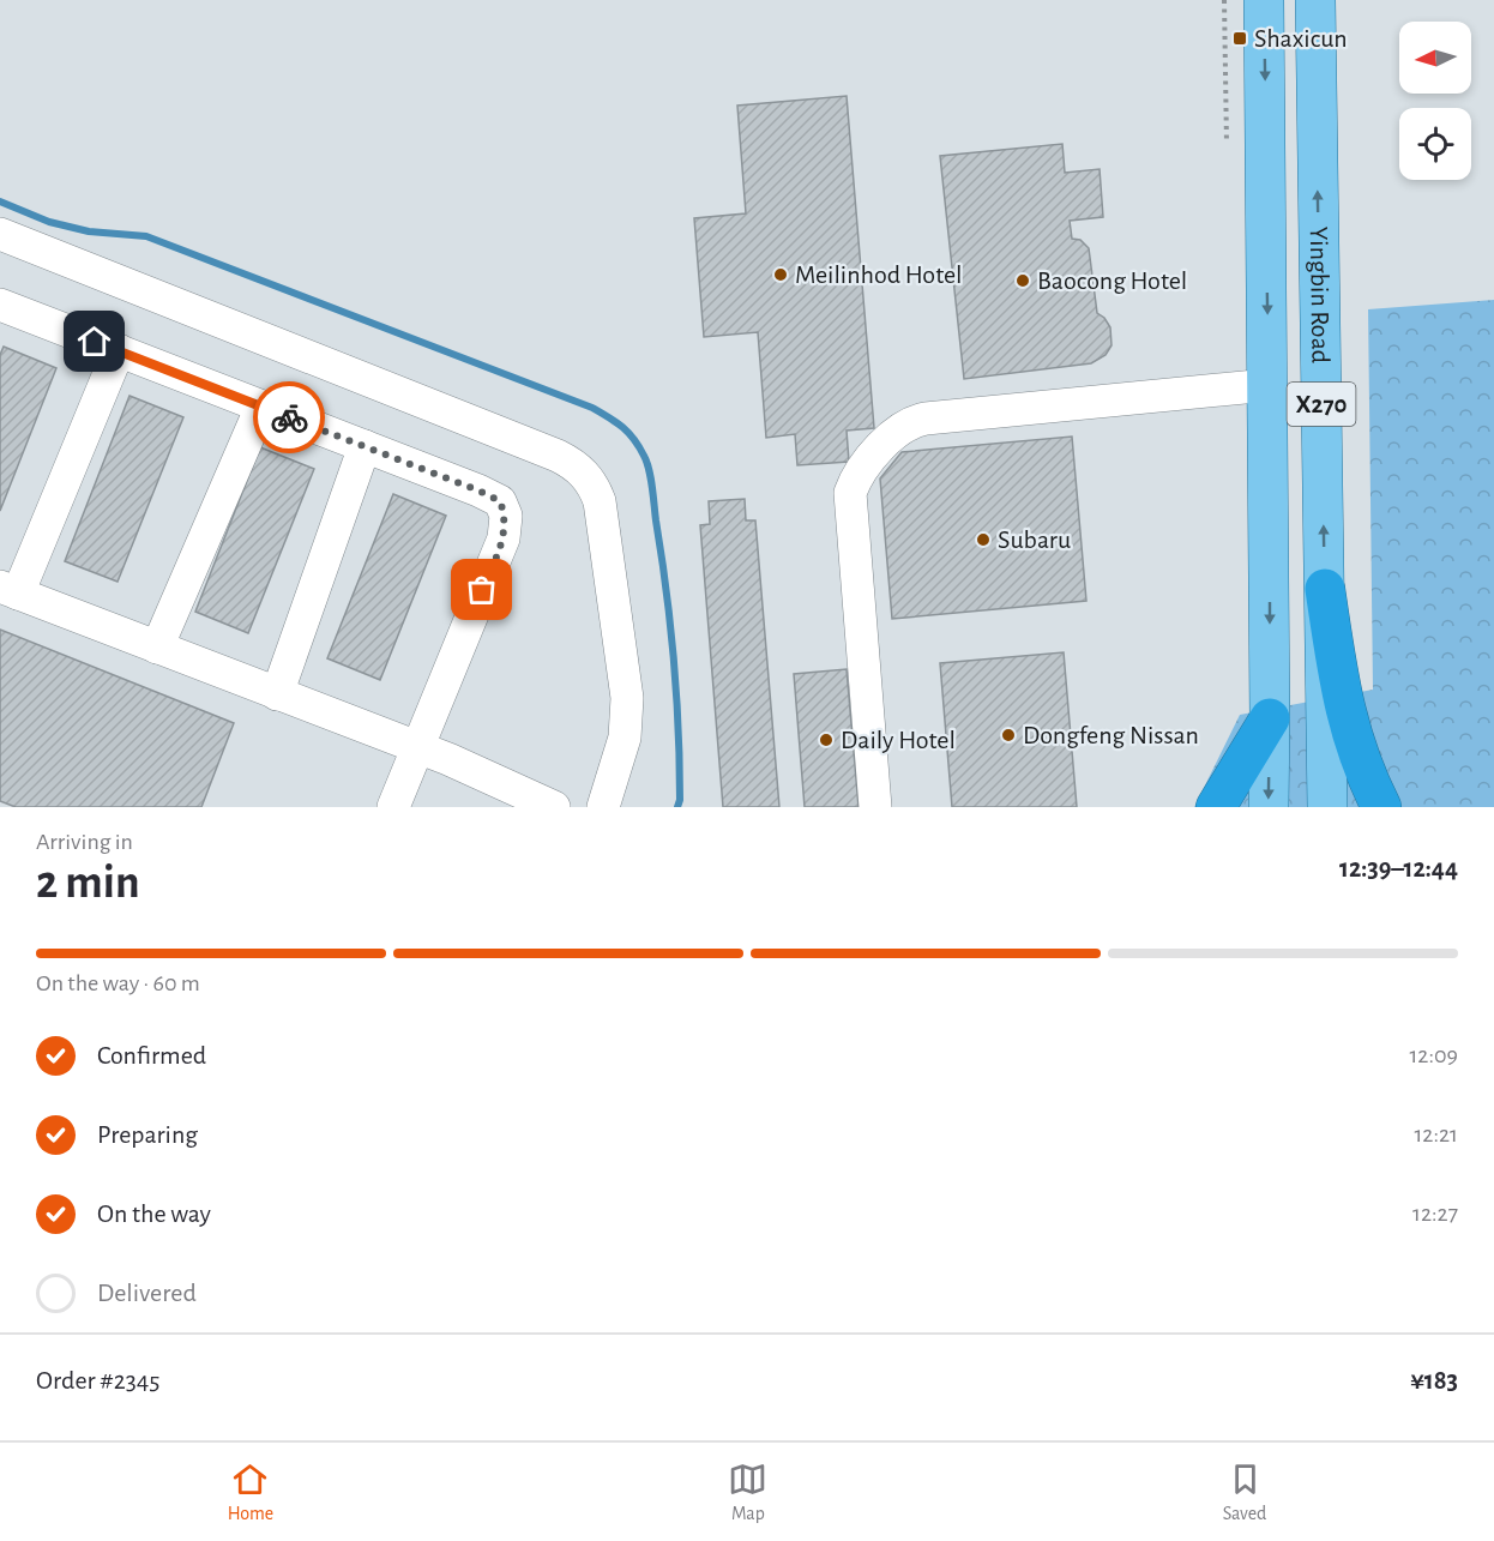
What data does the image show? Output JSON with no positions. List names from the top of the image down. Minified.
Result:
{"streets":{"main road":["Yingbin Road","X270"]},"places":{"transit":["Shaxicun"],"other":["Meilinhod Hotel","Baocong Hotel","Subaru","Dongfeng Nissan","Daily Hotel"]},"north":"left","page":{"heading":["2 min","Arriving in","12:39–12:44"],"panel":["Order #2345","¥183"],"bar":"On the way · 60 m","list":[["Confirmed","12:09"],["Preparing","12:21"],["On the way","12:27"],"Delivered"],"tabs":["Home","Map","Saved"]}}
